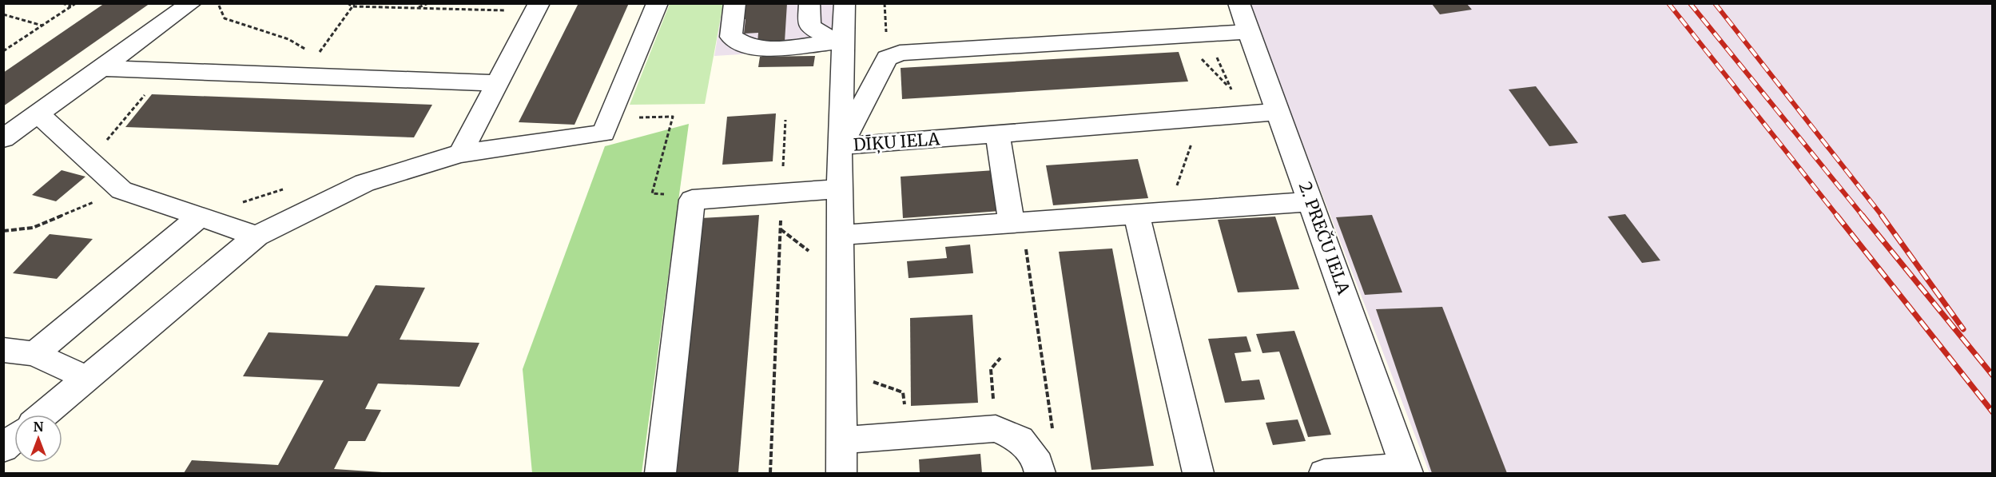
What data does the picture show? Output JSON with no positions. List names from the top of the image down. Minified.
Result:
{"streets":{"street":["DĪĶU IELA","2. PREČU IELA"]},"crossings":[["DĪĶU IELA","2. PREČU IELA"]],"north":"top"}
